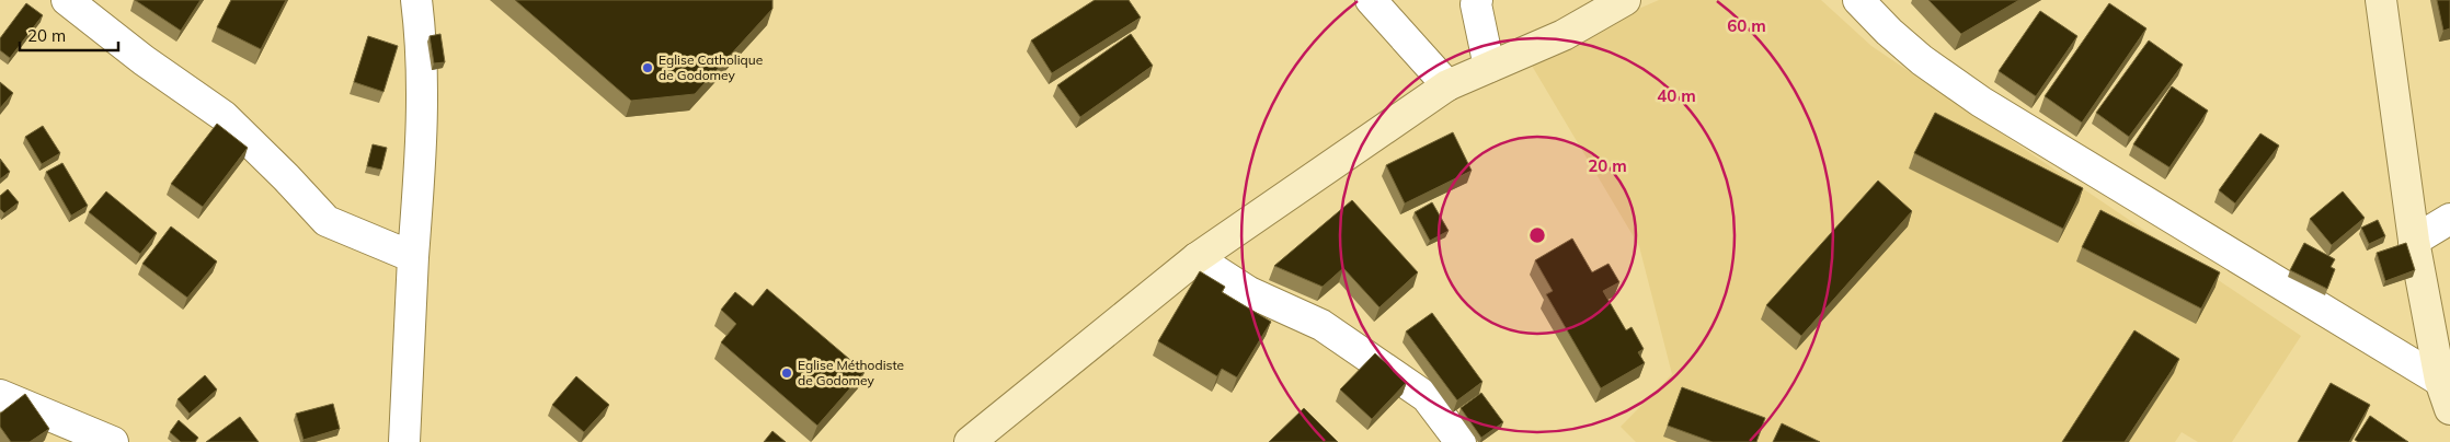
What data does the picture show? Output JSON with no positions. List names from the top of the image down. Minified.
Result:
{"places":["Eglise Catholique de Godomey","Eglise Méthodiste de Godomey"],"scale_bar":"20 m","rings":["60 m","40 m","20 m"]}
